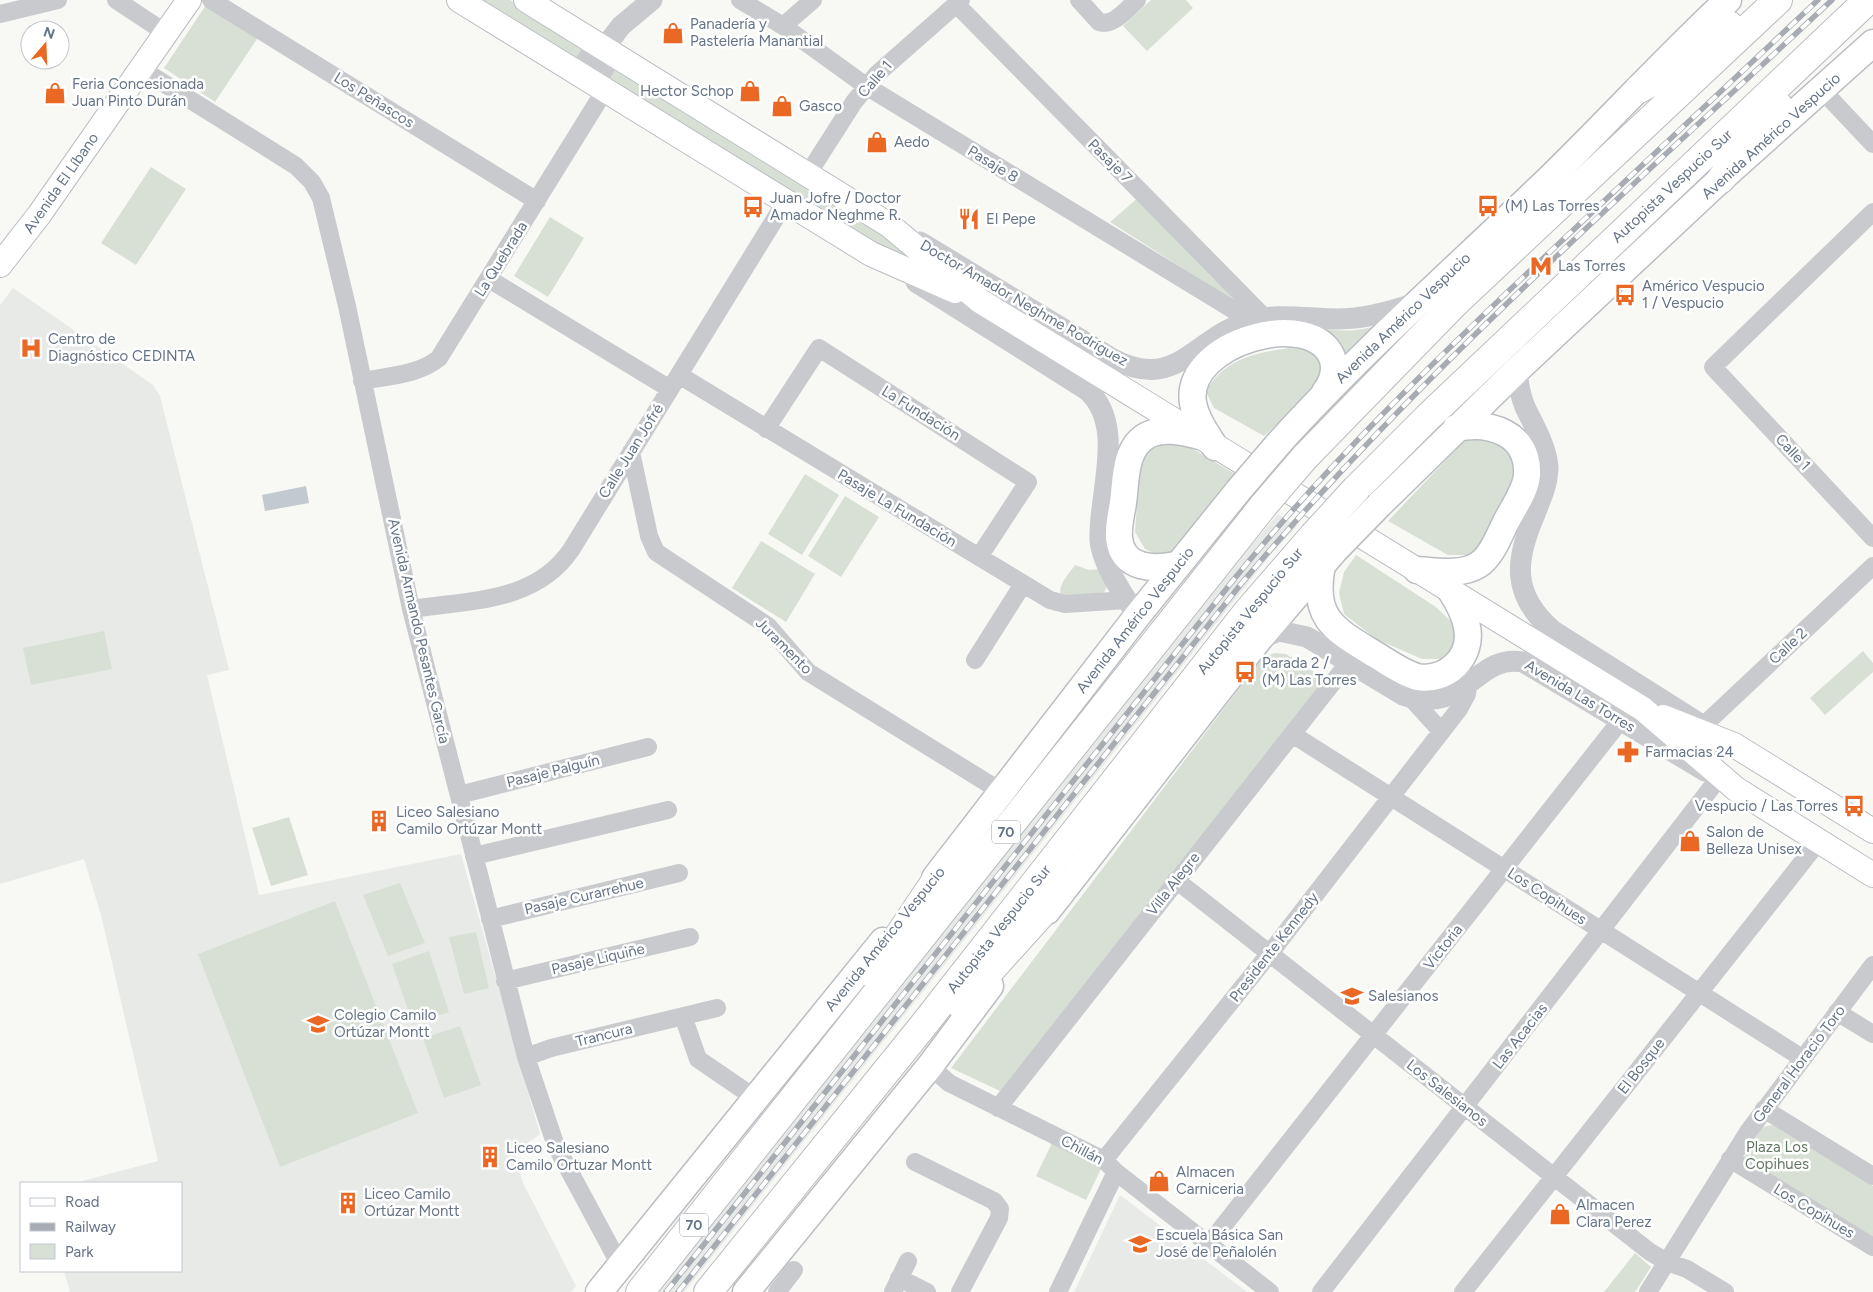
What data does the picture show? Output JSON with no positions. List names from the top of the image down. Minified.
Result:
{"streets":{"highway":["Autopista Vespucio Sur","70"],"main road":["Avenida Américo Vespucio","Avenida El Líbano","Doctor Amador Neghme Rodríguez","Avenida Las Torres"],"street":["Calle 1","Los Peñascos","Pasaje 7","Pasaje 8","La Quebrada","La Fundación","Calle Juan Jofré","Pasaje La Fundación","Avenida Armando Pesantes García","Juramento","Calle 2","Pasaje Palguín","Villa Alegre","Pasaje Curarrehue","Los Copihues","Presidente Kennedy","Victoria","Pasaje Liquiñe","Trancura","Las Acacias","General Horacio Toro","El Bosque","Los Salesianos","Chillán"]},"crossings":[["Calle 1","Pasaje 7"],["Calle 1","Pasaje 8"],["Calle 1","Doctor Amador Neghme Rodríguez"],["Los Peñascos","La Quebrada"],["Avenida Américo Vespucio","Doctor Amador Neghme Rodríguez"],["Avenida Américo Vespucio","Pasaje La Fundación"],["Avenida Américo Vespucio","Avenida Armando Pesantes García"],["Avenida Américo Vespucio","Juramento"],["Avenida Américo Vespucio","Avenida Las Torres"],["Avenida Américo Vespucio","Chillán"],["Pasaje 7","Pasaje 8"],["Pasaje 7","Doctor Amador Neghme Rodríguez"],["Pasaje 8","Doctor Amador Neghme Rodríguez"],["Avenida El Líbano","Avenida Armando Pesantes García"],["La Quebrada","Doctor Amador Neghme Rodríguez"],["La Quebrada","Avenida Armando Pesantes García"],["Doctor Amador Neghme Rodríguez","Calle Juan Jofré"],["Doctor Amador Neghme Rodríguez","Pasaje La Fundación"],["Doctor Amador Neghme Rodríguez","Avenida Las Torres"],["La Fundación","Pasaje La Fundación"],["Calle Juan Jofré","Pasaje La Fundación"],["Calle Juan Jofré","Avenida Armando Pesantes García"],["Calle Juan Jofré","Juramento"],["Avenida Armando Pesantes García","Pasaje Palguín"],["Avenida Armando Pesantes García","Pasaje Curarrehue"],["Avenida Armando Pesantes García","Pasaje Liquiñe"],["Avenida Armando Pesantes García","Trancura"],["Calle 2","Avenida Las Torres"],["Avenida Las Torres","Presidente Kennedy"],["Avenida Las Torres","Victoria"],["Avenida Las Torres","Las Acacias"],["Avenida Las Torres","El Bosque"],["Villa Alegre","Los Copihues"],["Villa Alegre","Los Salesianos"],["Villa Alegre","Chillán"],["Los Copihues","Presidente Kennedy"],["Los Copihues","Victoria"],["Los Copihues","Las Acacias"],["Los Copihues","General Horacio Toro"],["Los Copihues","El Bosque"],["Presidente Kennedy","Los Salesianos"],["Presidente Kennedy","Chillán"],["Victoria","Los Salesianos"],["Victoria","Chillán"],["Las Acacias","Los Salesianos"],["General Horacio Toro","Los Salesianos"],["El Bosque","Los Salesianos"]],"parks":["Plaza Los Copihues"],"places":{"shop":["Panadería y Pastelería Manantial","Hector Schop","Feria Concesionada Juan Pinto Durán","Gasco","Aedo","Salon de Belleza Unisex","Almacen Carniceria","Almacen Clara Perez"],"bus stop":["(M) Las Torres","Juan Jofre / Doctor Amador Neghme R.","Américo Vespucio 1 / Vespucio","Parada 2 / (M) Las Torres","Vespucio / Las Torres"],"restaurant":["El Pepe"],"metro station":["Las Torres"],"hospital":["Centro de Diagnóstico CEDINTA"],"pharmacy":["Farmacias 24"],"building":["Liceo Salesiano Camilo Ortúzar Montt","Liceo Salesiano Camilo Ortuzar Montt","Liceo Camilo Ortúzar Montt"],"school or university":["Salesianos","Colegio Camilo Ortúzar Montt","Escuela Básica San José de Peñalolén"]},"legend":["Road","Railway","Park"],"north":"top"}
